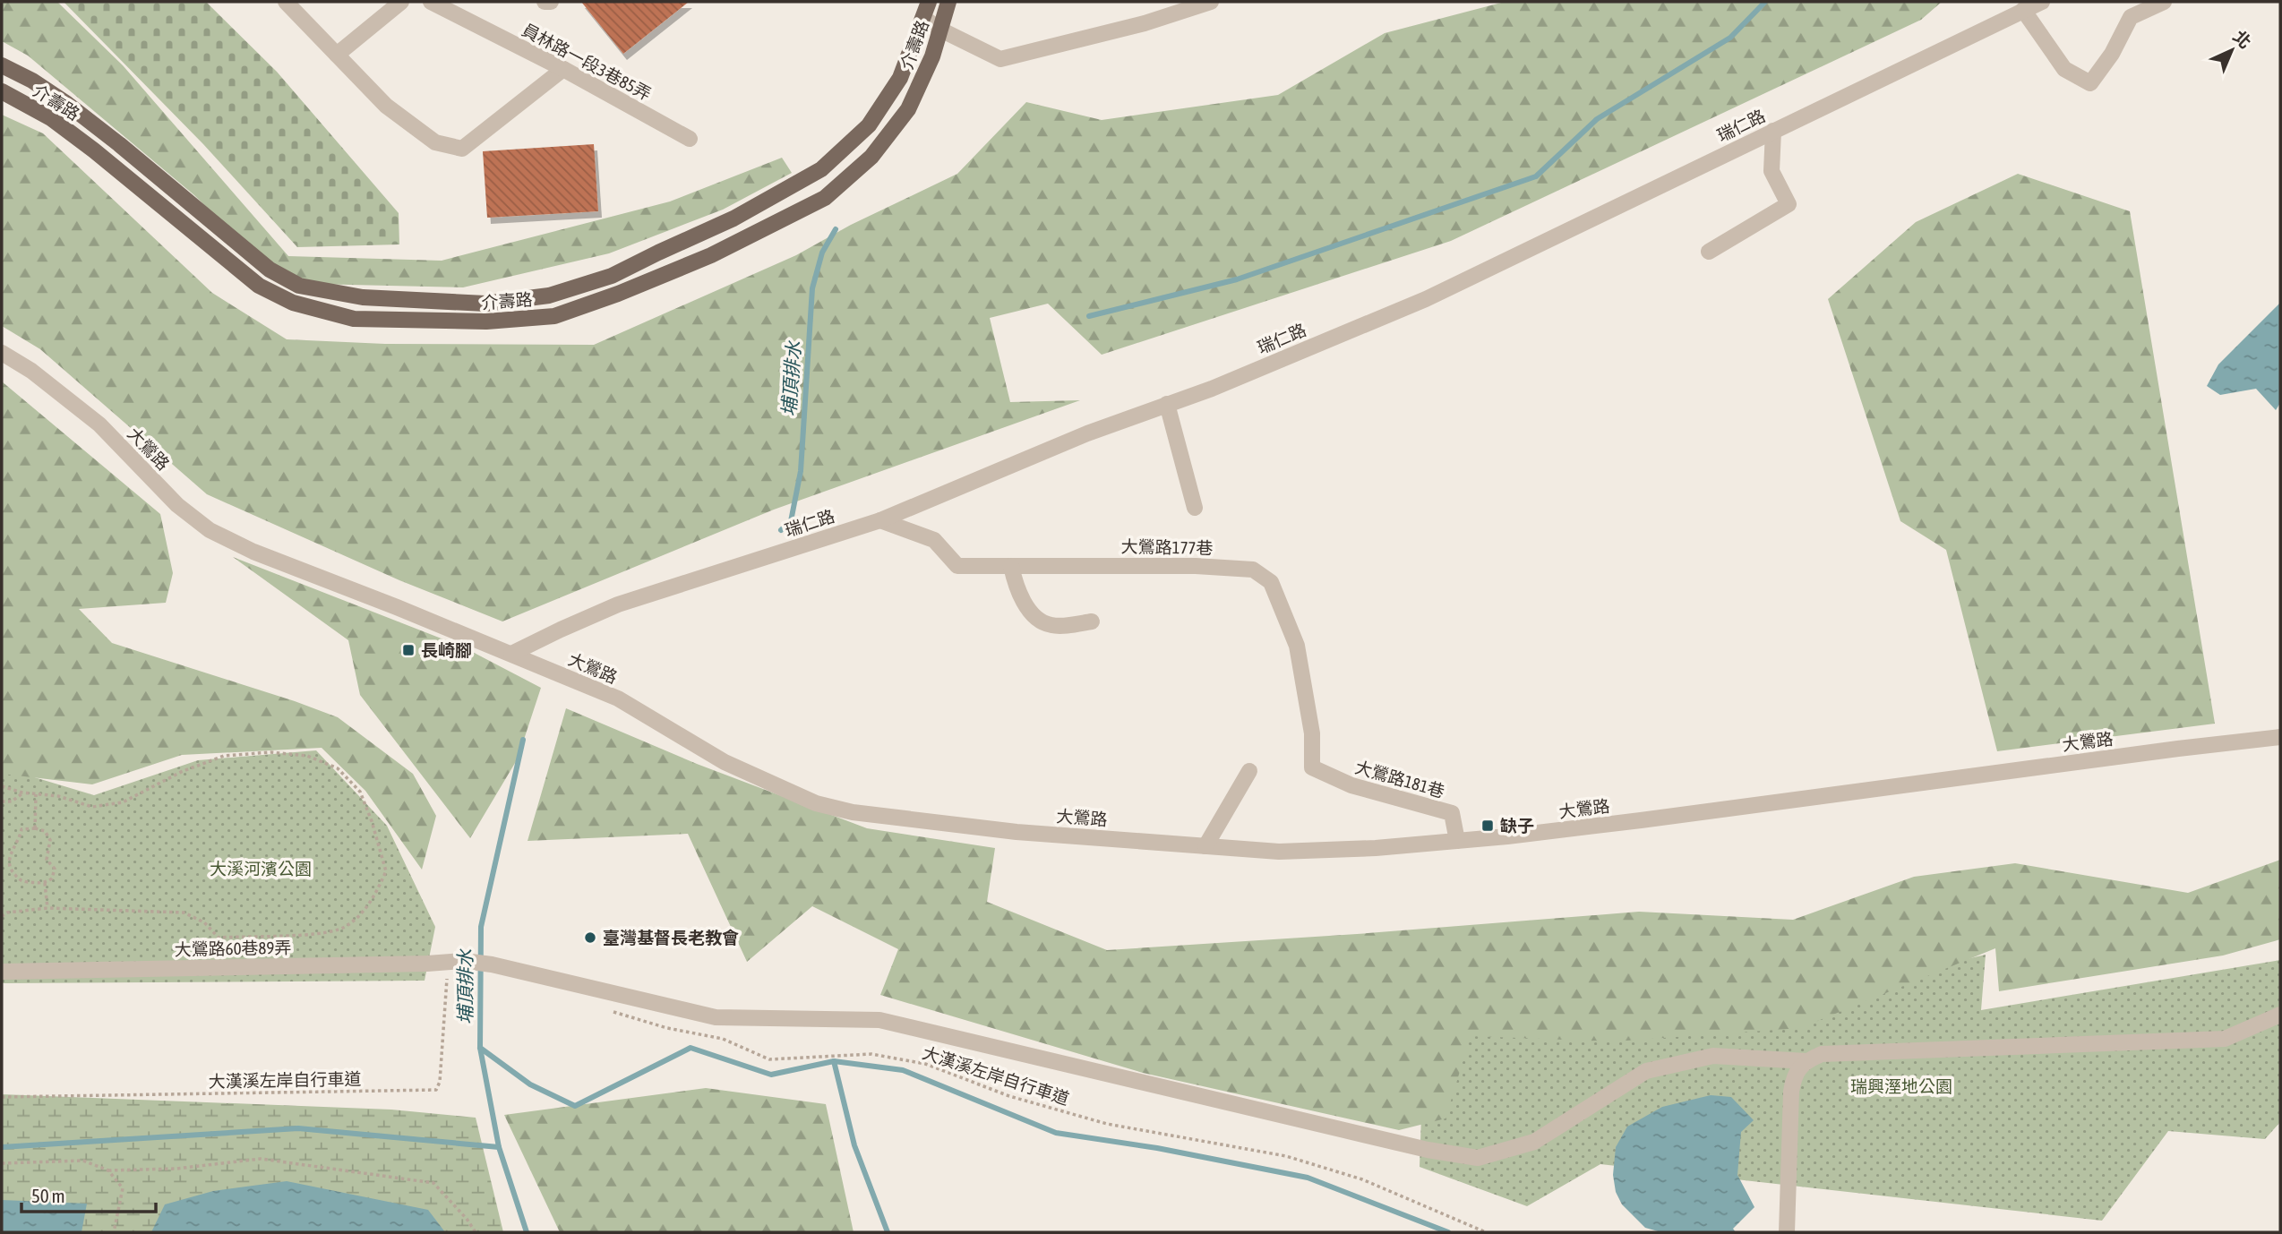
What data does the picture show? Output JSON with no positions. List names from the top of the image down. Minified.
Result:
{"streets":{"main road":["介壽路"],"street":["員林路一段3巷85弄","瑞仁路","大鶯路","大鶯路177巷","大鶯路181巷","大鶯路60巷89弄"],"path":["大漢溪左岸自行車道"]},"crossings":[["瑞仁路","大鶯路"],["瑞仁路","大鶯路177巷"],["大鶯路","大鶯路181巷"],["大鶯路177巷","大鶯路181巷"]],"water":["埔頂排水"],"parks":["大溪河濱公園","瑞興溼地公園"],"places":{"transit":["長崎腳","缺子"],"other":["臺灣基督長老教會"]},"scale_bar":"50 m","north":"top right"}
